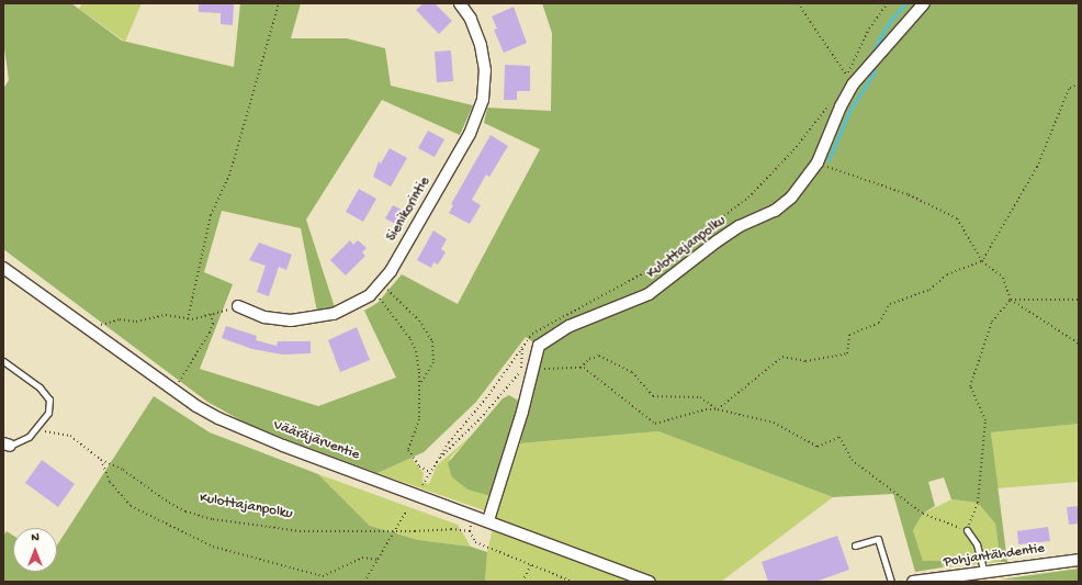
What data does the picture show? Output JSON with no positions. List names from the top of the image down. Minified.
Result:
{"streets":{"street":["Sienikorintie","Kulottajanpolku","Vääräjärventie","Pohjantähdentie"]},"crossings":[["Kulottajanpolku","Vääräjärventie"]],"north":"top"}
